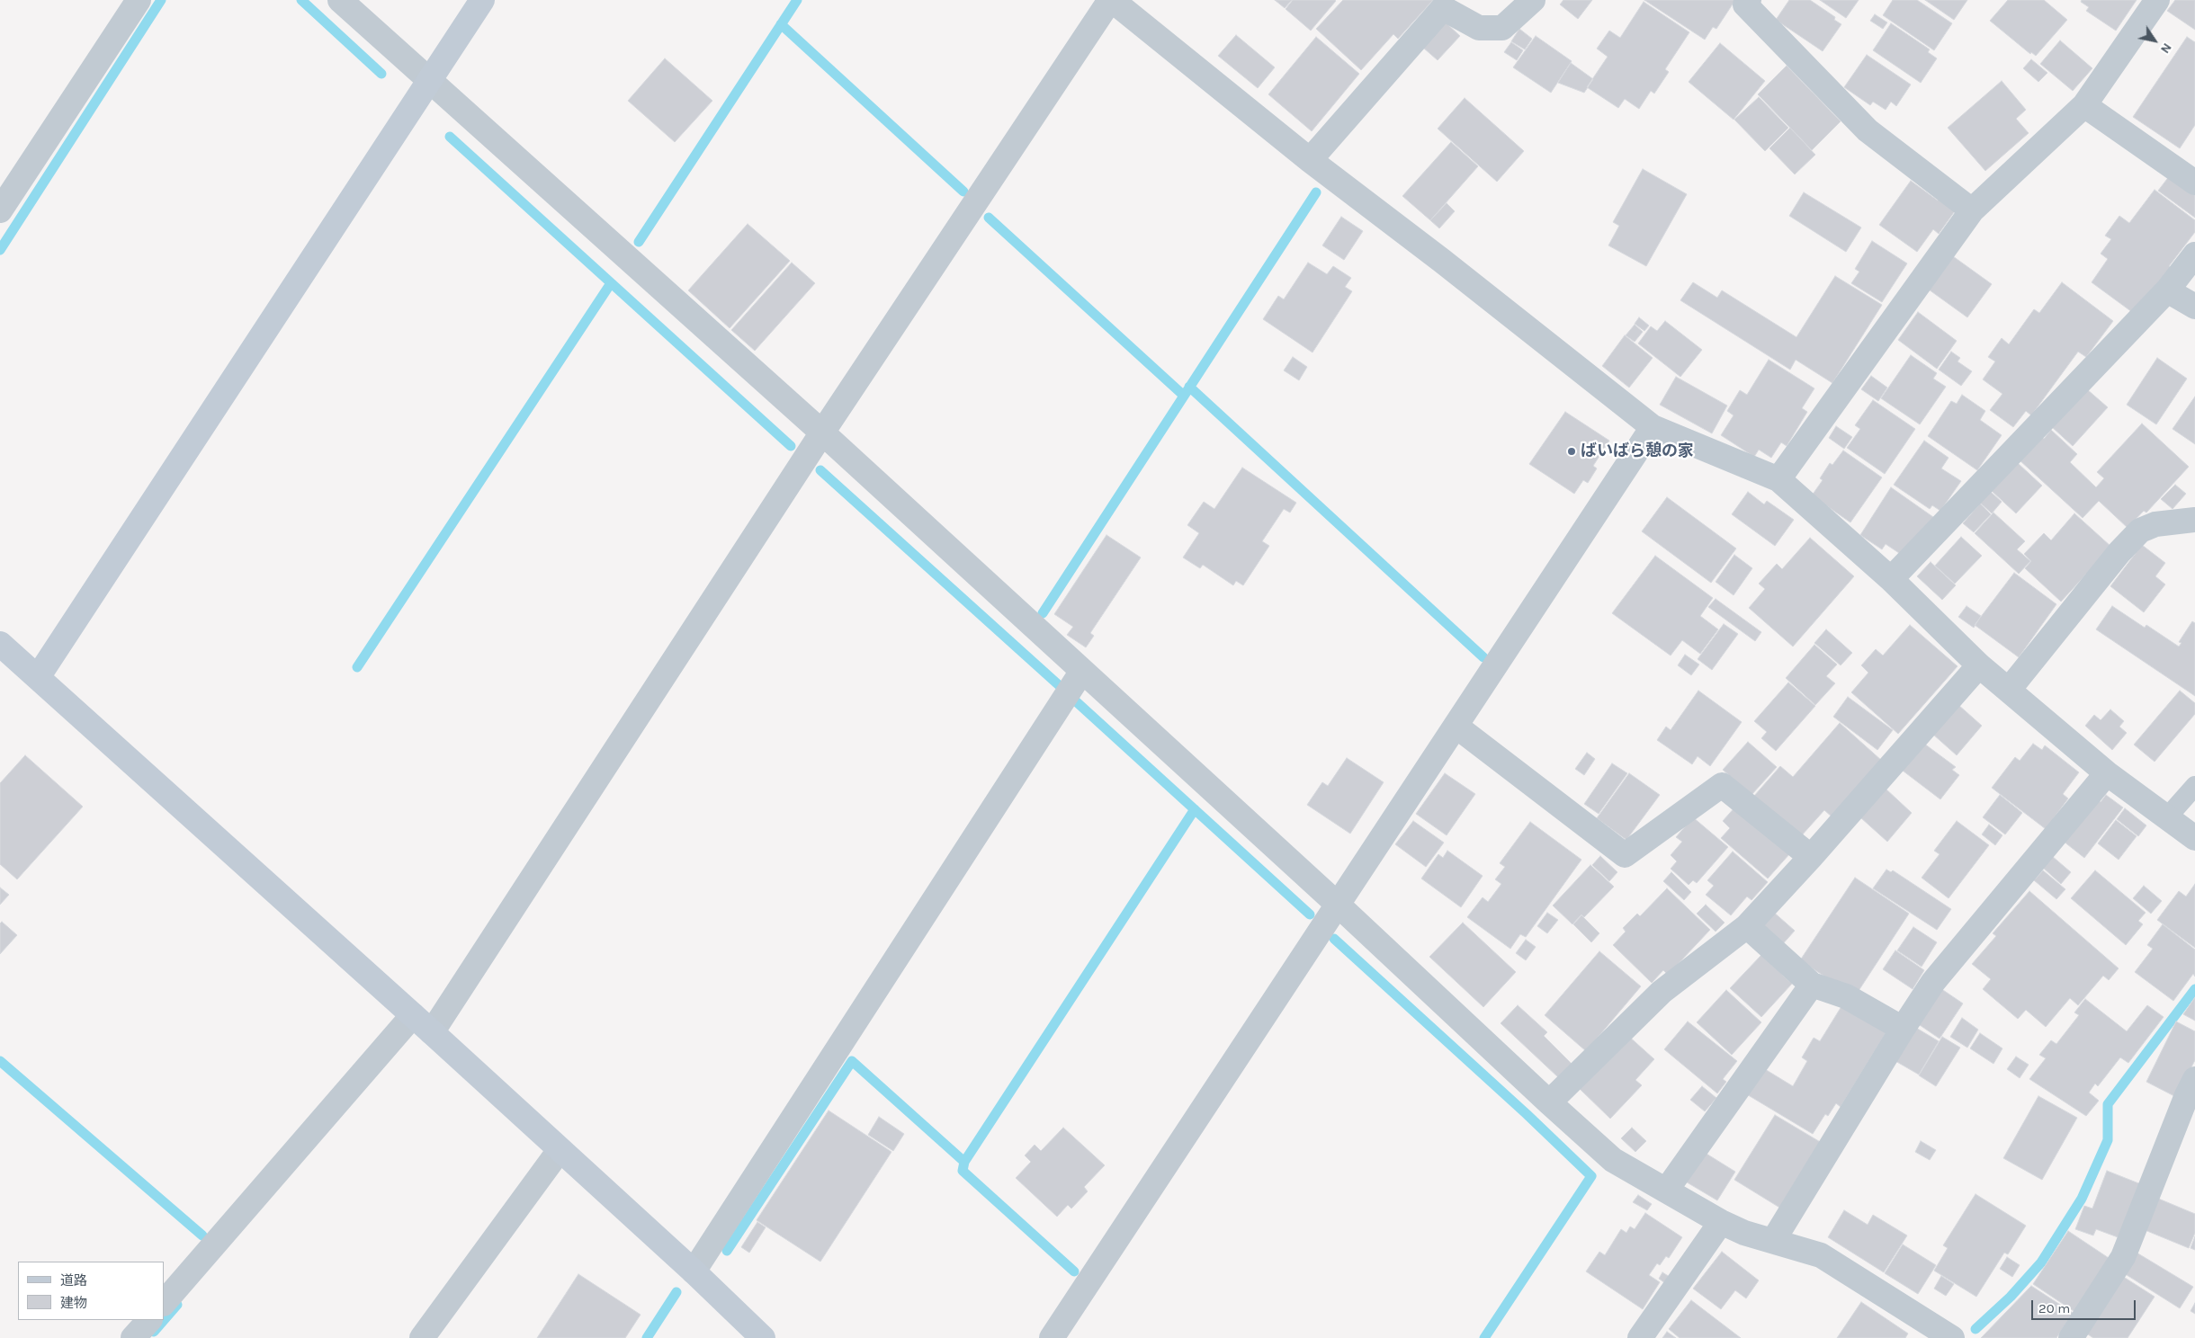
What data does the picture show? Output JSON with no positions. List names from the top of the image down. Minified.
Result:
{"places":["ばいばら憩の家"],"legend":["道路","建物"],"scale_bar":"20 m","north":"bottom right"}
